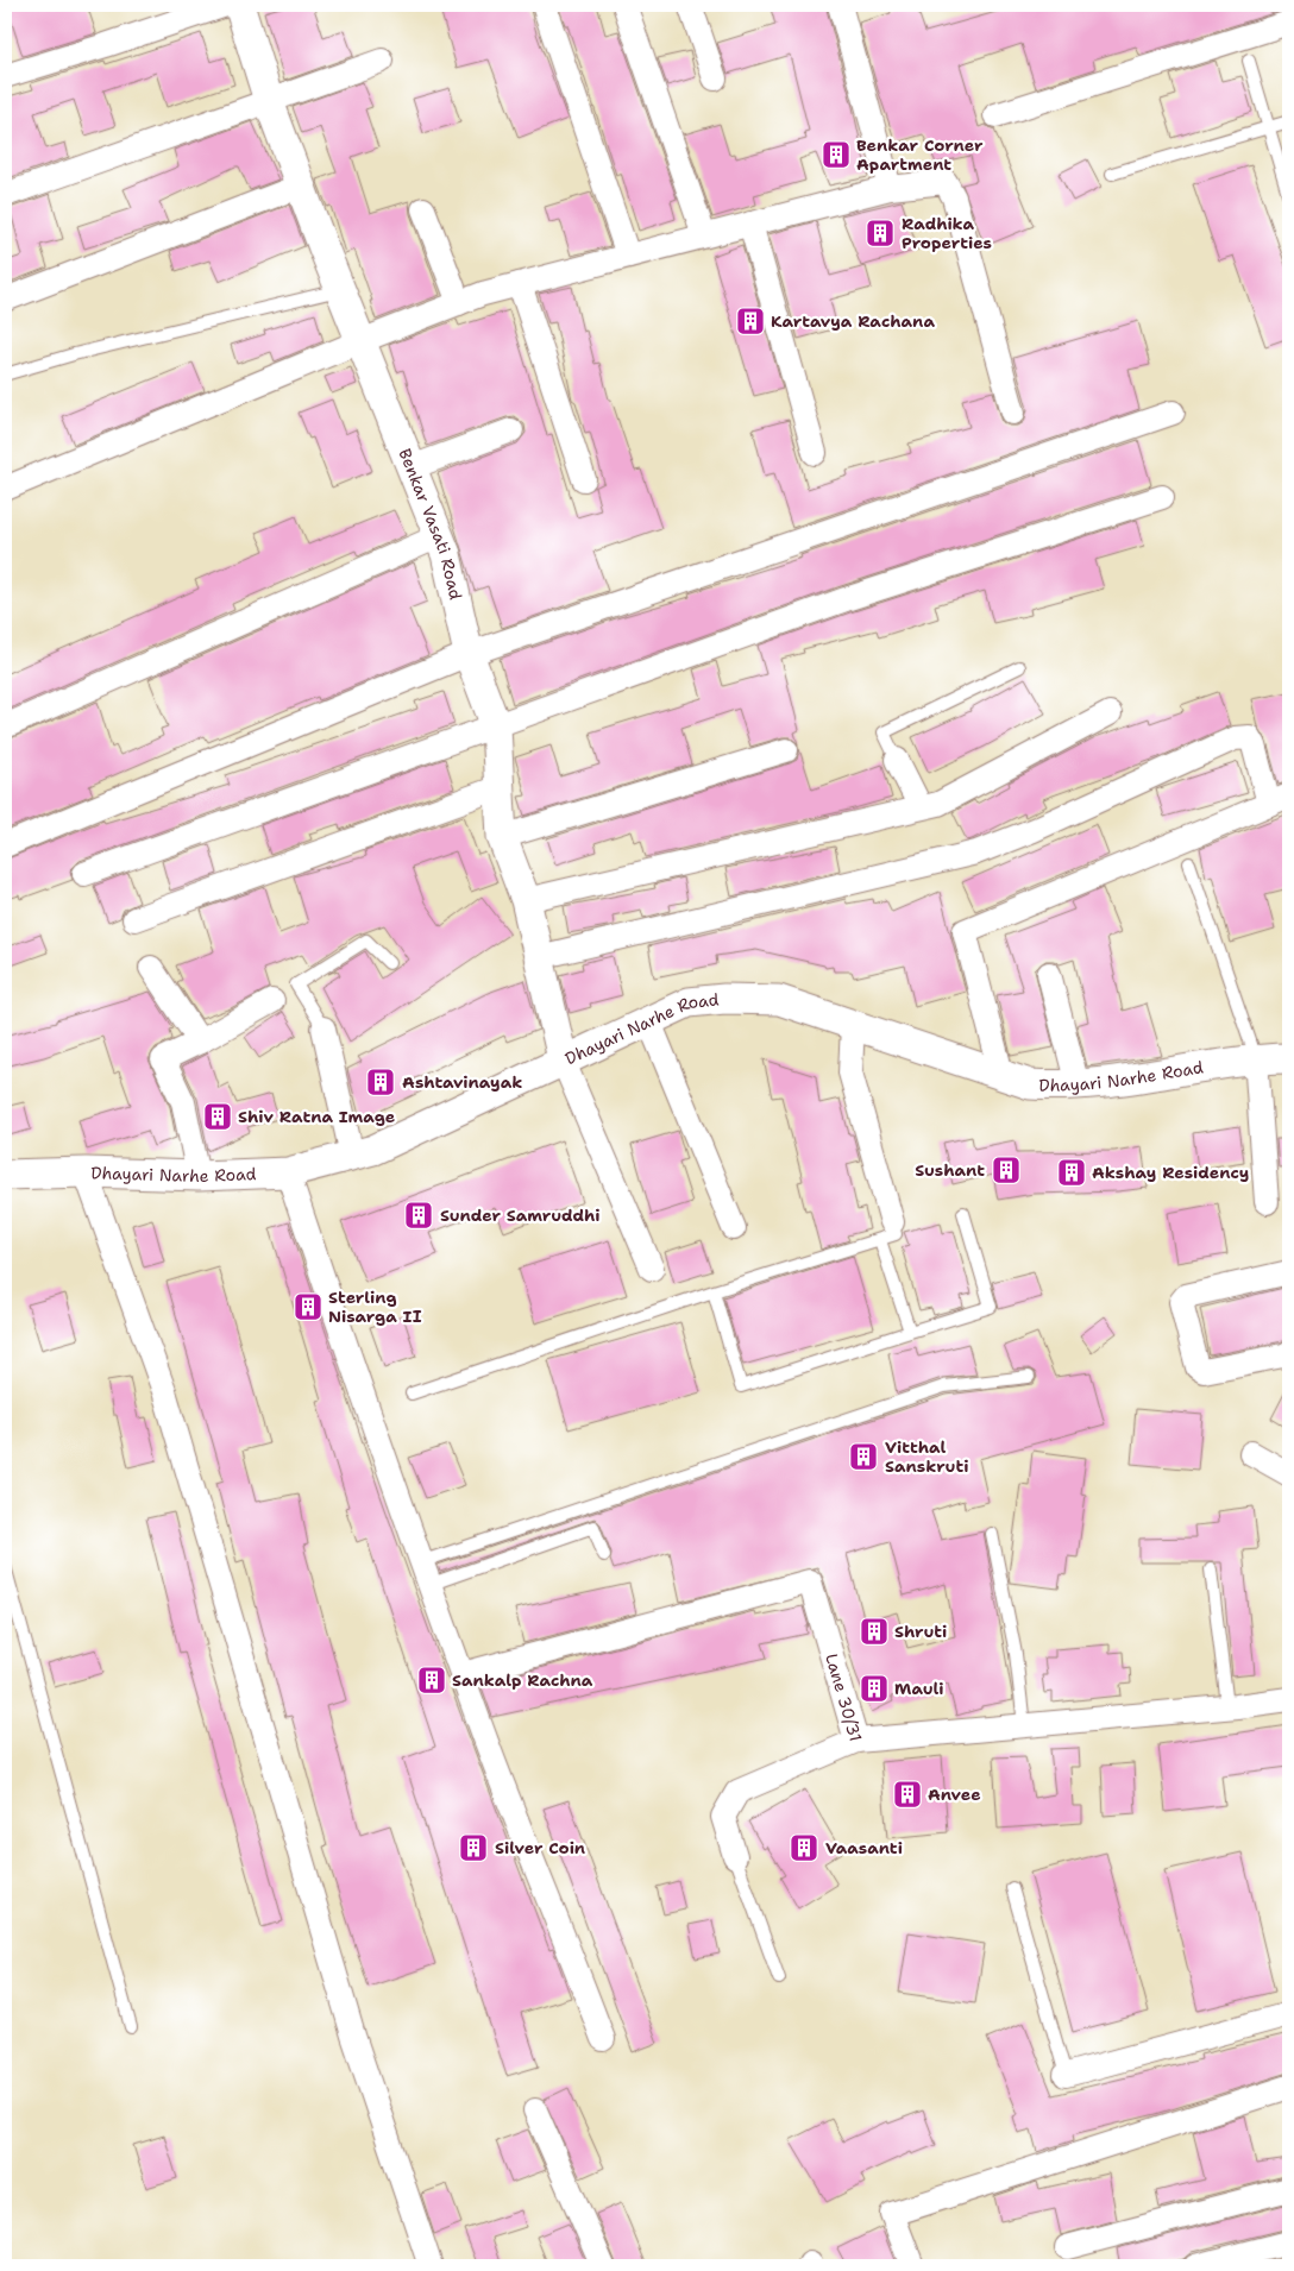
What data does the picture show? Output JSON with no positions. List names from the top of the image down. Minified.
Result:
{"streets":{"street":["Benkar Vasati Road","Dhayari Narhe Road","Lane 30/31"]},"crossings":[["Benkar Vasati Road","Dhayari Narhe Road"]],"places":{"building":["Benkar Corner Apartment","Radhika Properties","Kartavya Rachana","Ashtavinayak","Shiv Ratna Image","Sushant","Akshay Residency","Sunder Samruddhi","Sterling Nisarga II","Vitthal Sanskruti","Shruti","Sankalp Rachna","Mauli","Anvee","Silver Coin","Vaasanti"]}}
